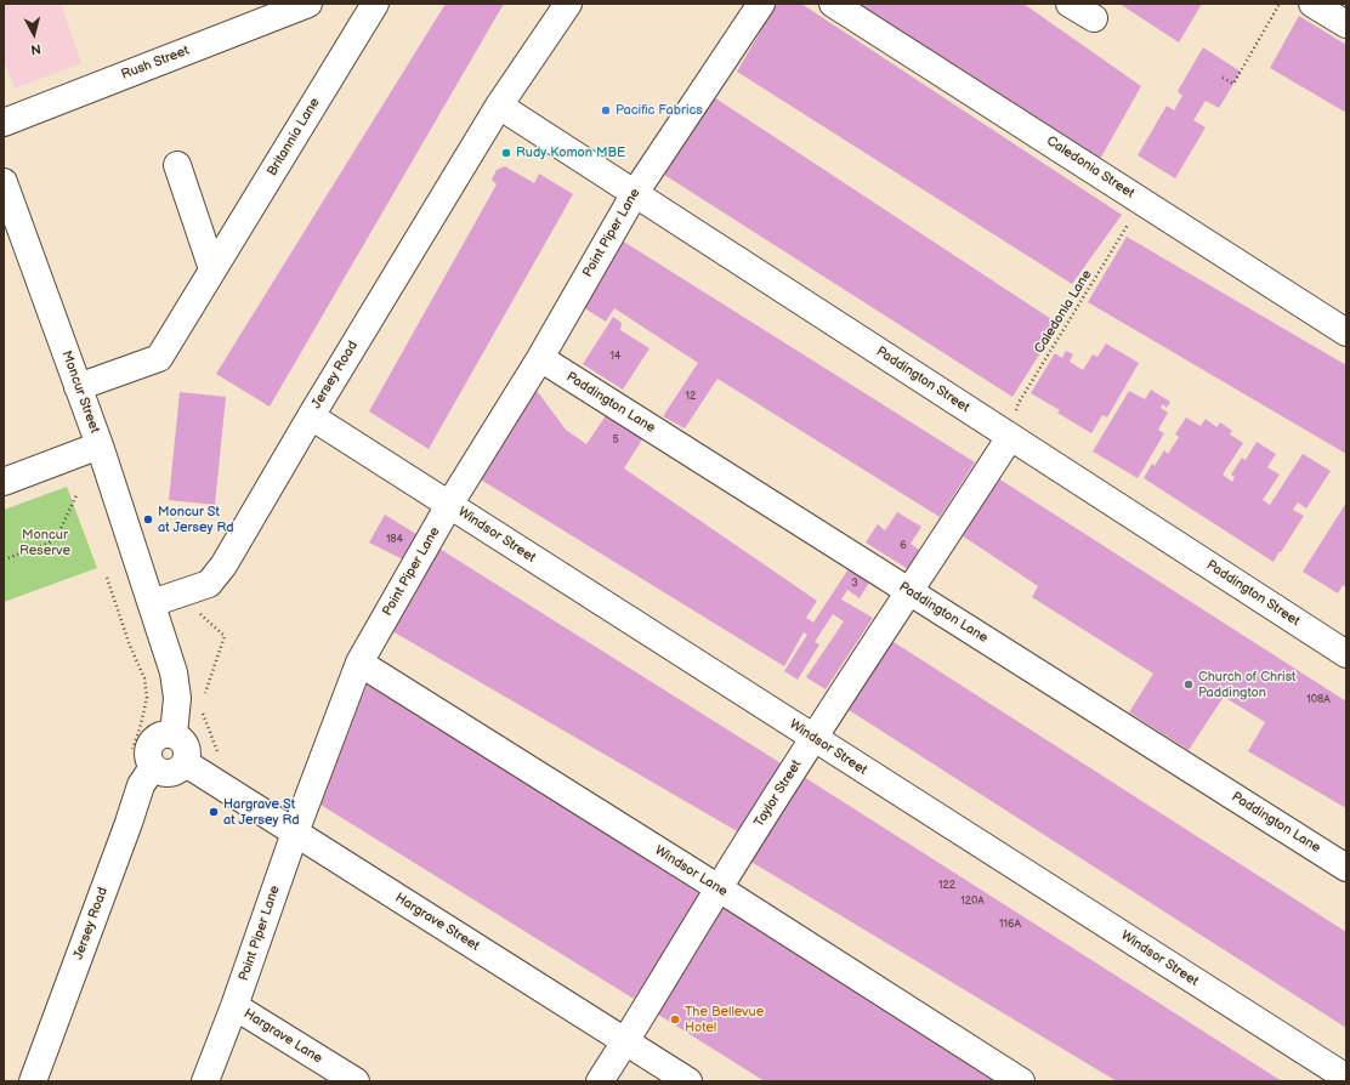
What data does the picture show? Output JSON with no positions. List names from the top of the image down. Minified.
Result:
{"streets":{"street":["Rush Street","Britannia Lane","Caledonia Street","Point Piper Lane","Jersey Road","Paddington Street","Moncur Street","Paddington Lane","Windsor Street","Taylor Street","Windsor Lane","Hargrave Street","Hargrave Lane"],"path":["Caledonia Lane"]},"crossings":[["Britannia Lane","Moncur Street"],["Caledonia Street","Caledonia Lane"],["Point Piper Lane","Paddington Street"],["Point Piper Lane","Paddington Lane"],["Point Piper Lane","Windsor Street"],["Point Piper Lane","Windsor Lane"],["Point Piper Lane","Hargrave Street"],["Point Piper Lane","Hargrave Lane"],["Caledonia Lane","Paddington Street"],["Caledonia Lane","Taylor Street"],["Jersey Road","Paddington Street"],["Jersey Road","Moncur Street"],["Jersey Road","Windsor Street"],["Jersey Road","Hargrave Street"],["Paddington Street","Taylor Street"],["Paddington Lane","Taylor Street"],["Windsor Street","Taylor Street"],["Taylor Street","Windsor Lane"],["Taylor Street","Hargrave Street"]],"parks":["Moncur Reserve"],"places":["Pacific Fabrics","Rudy Komon MBE","Moncur St at Jersey Rd","Church of Christ Paddington","Hargrave St at Jersey Rd","The Bellevue Hotel"],"house_numbers":["14","12","5","184","6","3","108A","122","120A","116A"],"north":"bottom"}
